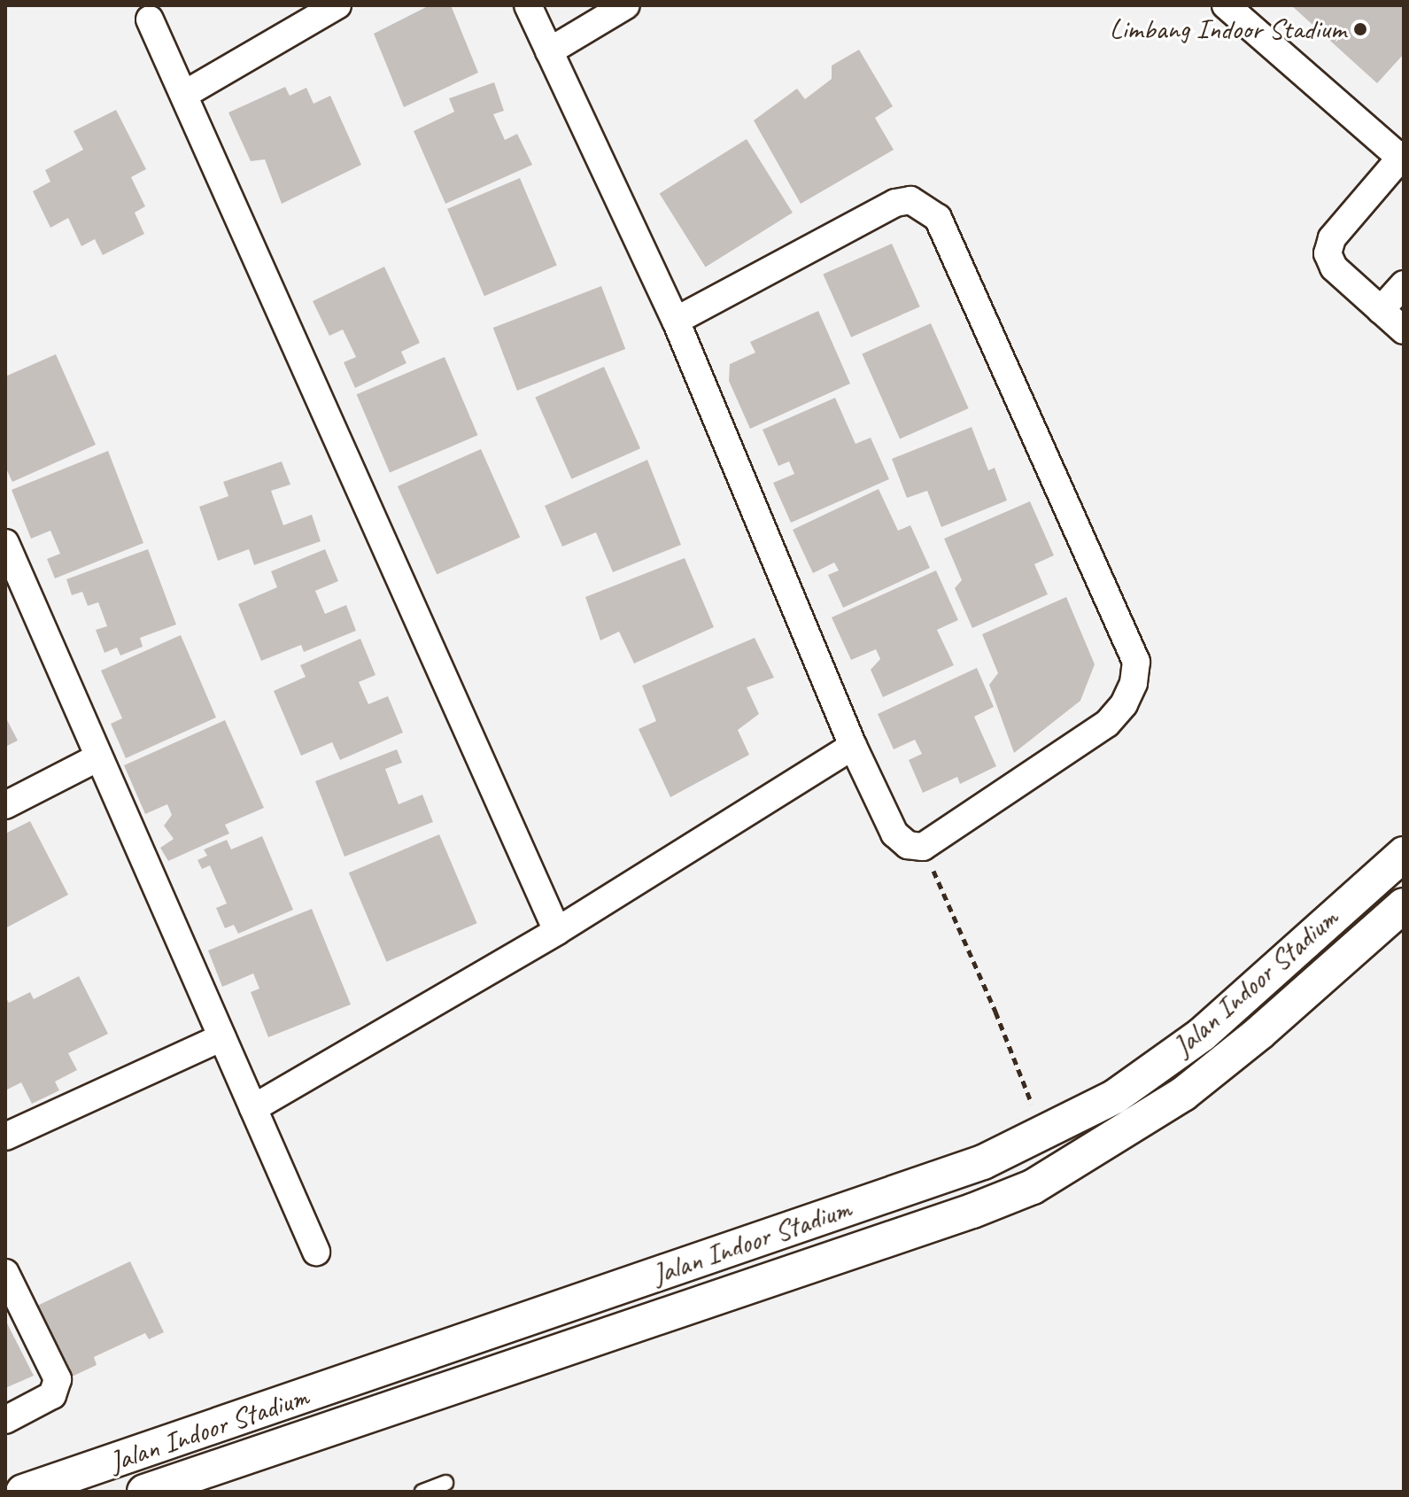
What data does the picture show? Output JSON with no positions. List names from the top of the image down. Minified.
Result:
{"streets":{"street":["Jalan Indoor Stadium"]},"places":["Limbang Indoor Stadium"]}
